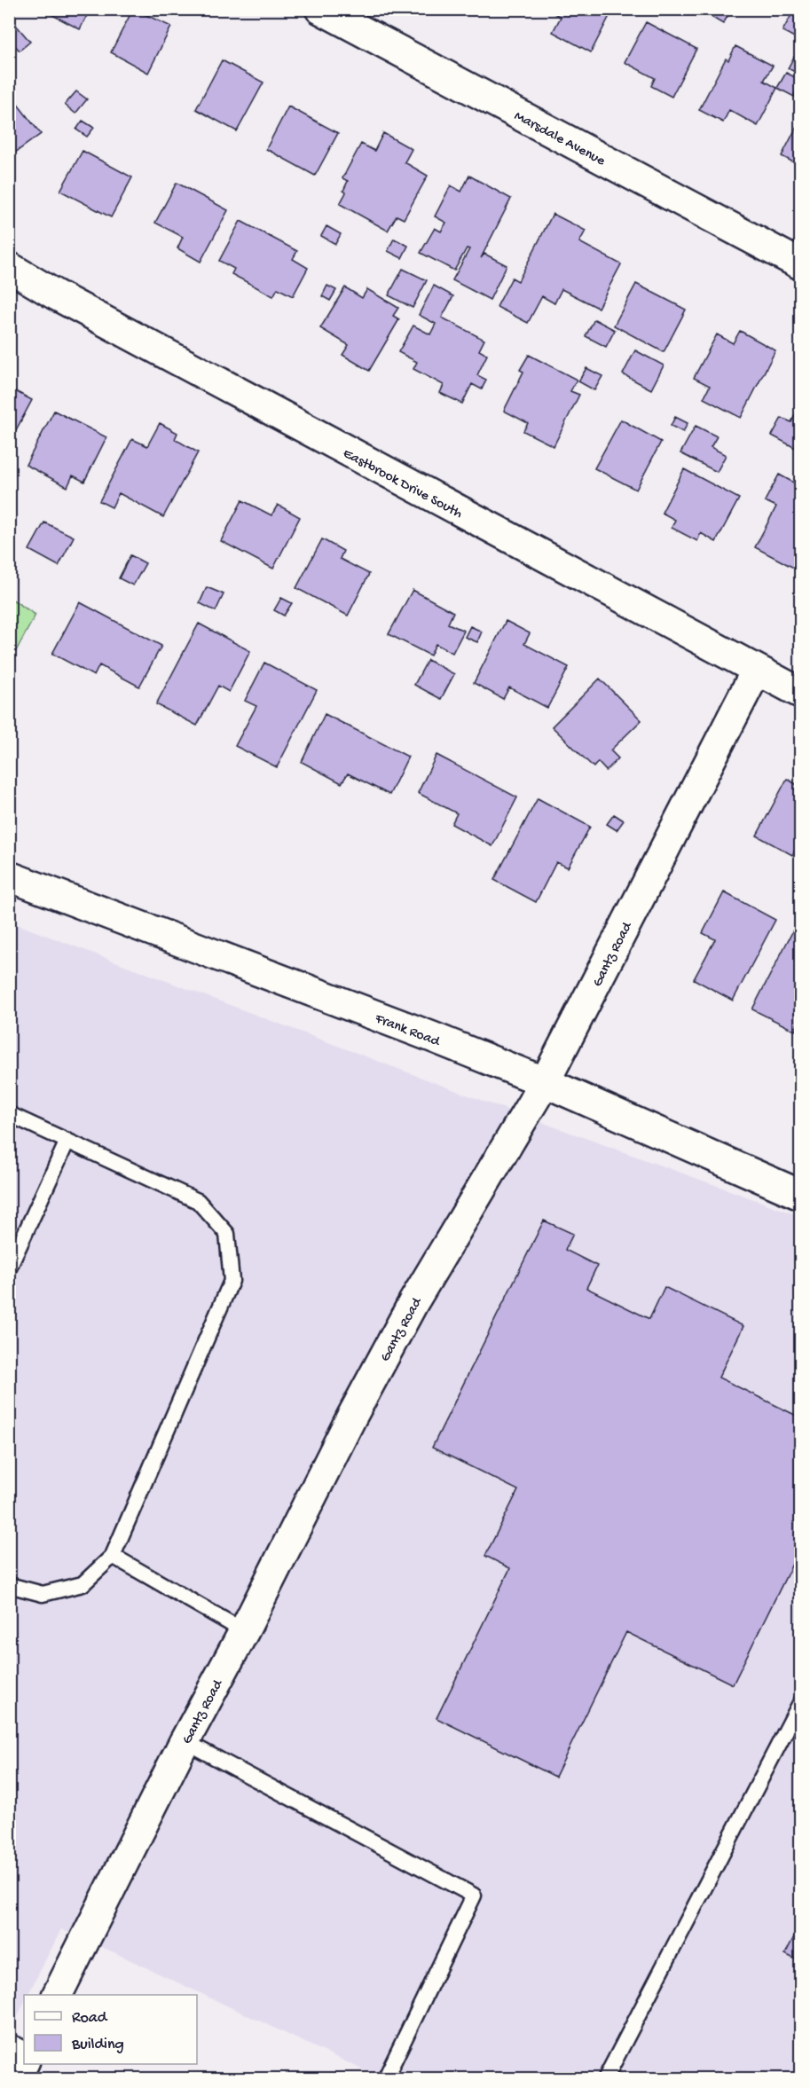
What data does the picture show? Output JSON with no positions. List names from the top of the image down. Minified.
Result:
{"streets":{"main road":["Marsdale Avenue","Eastbrook Drive South","Gantz Road","Frank Road"]},"crossings":[["Eastbrook Drive South","Gantz Road"],["Gantz Road","Frank Road"]],"legend":["Road","Building"]}
